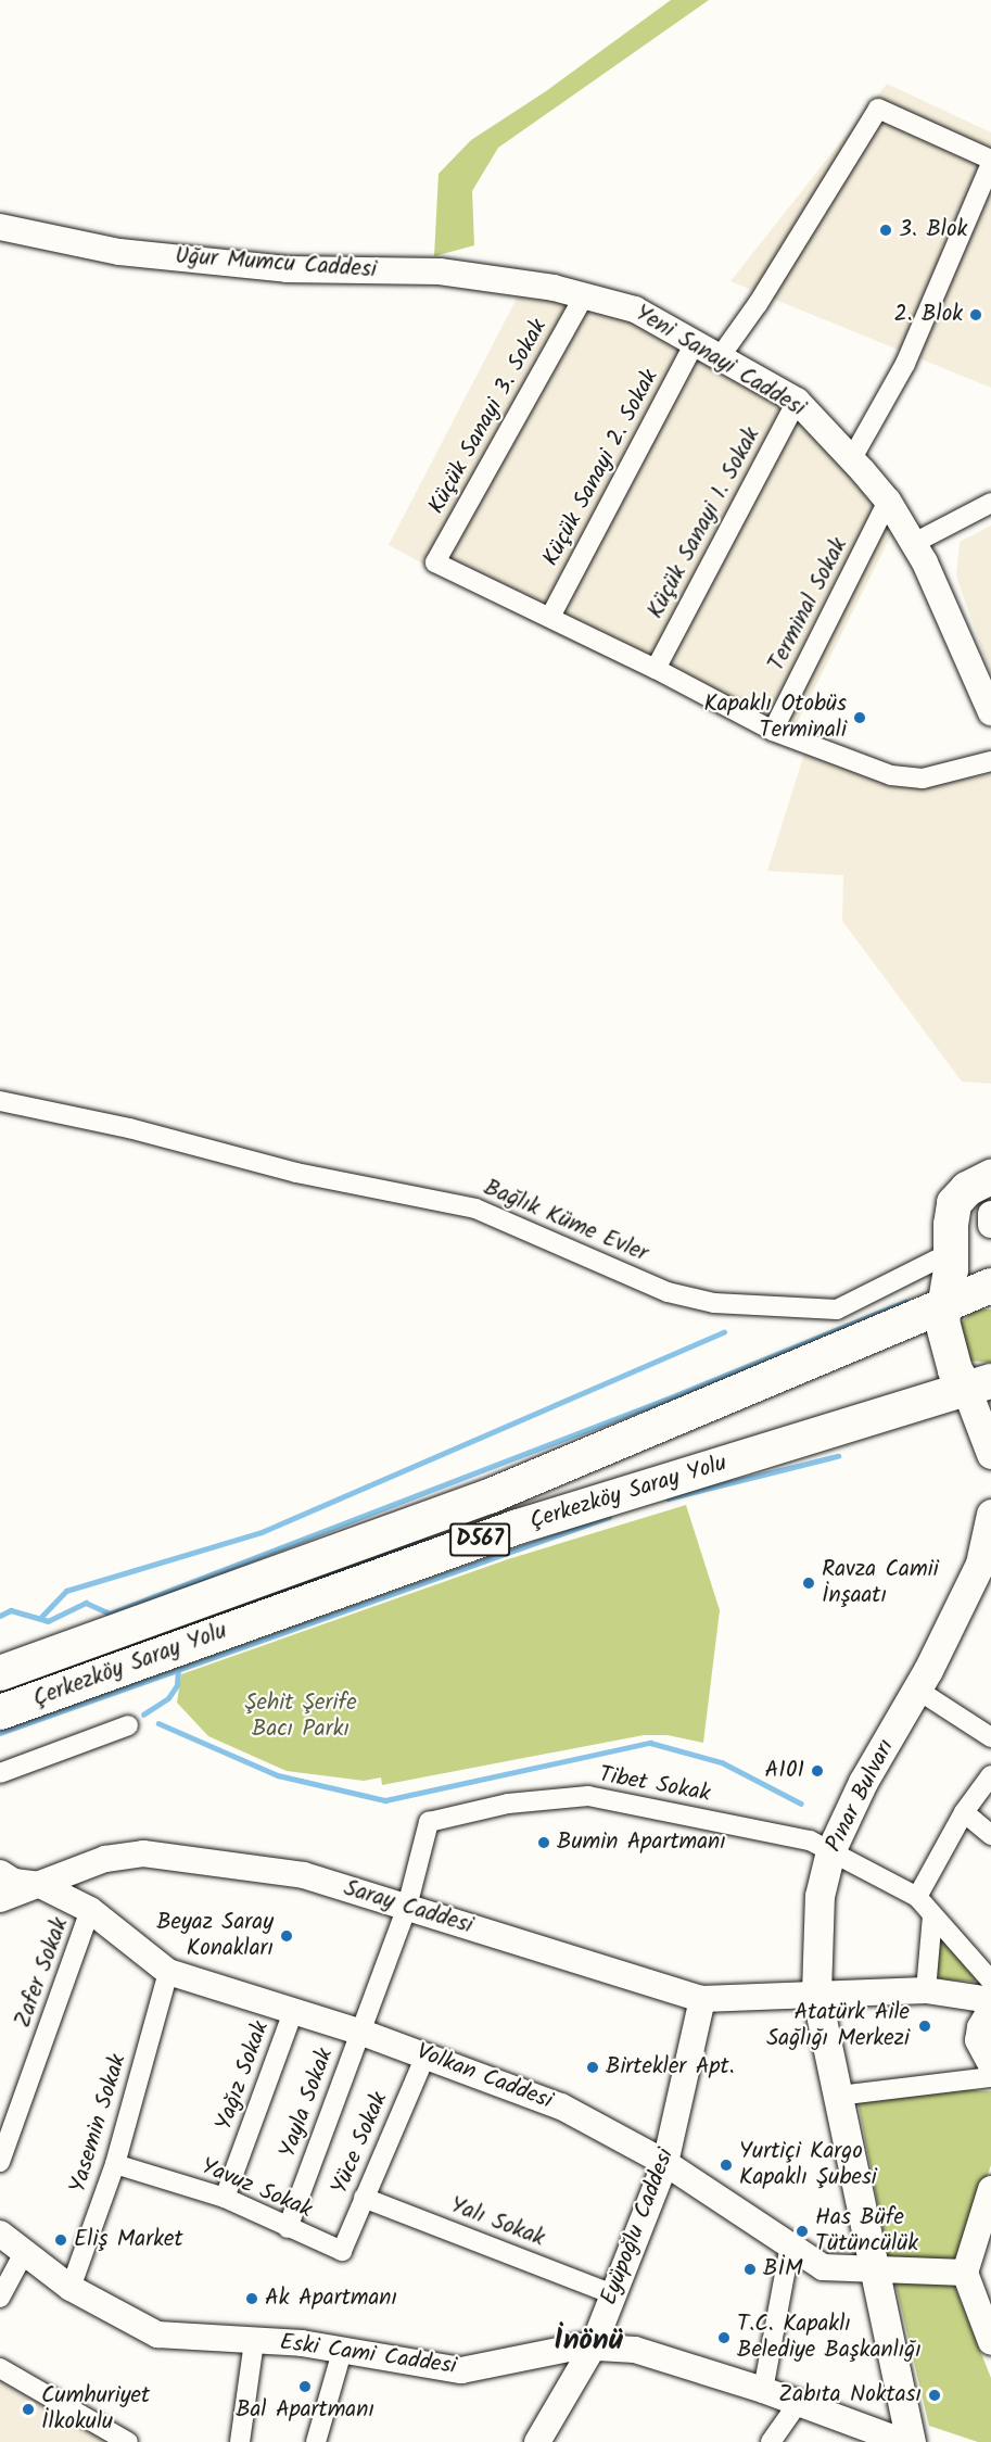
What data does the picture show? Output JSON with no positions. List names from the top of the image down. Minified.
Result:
{"streets":{"highway":["Çerkezköy Saray Yolu","D567"],"main road":["Pınar Bulvarı"],"street":["Uğur Mumcu Caddesi","Yeni Sanayi Caddesi","Küçük Sanayi 3. Sokak","Küçük Sanayi 2. Sokak","Küçük Sanayi 1. Sokak","Terminal Sokak","Bağlık Küme Evler","Tibet Sokak","Saray Caddesi","Zafer Sokak","Yağız Sokak","Volkan Caddesi","Yayla Sokak","Yasemin Sokak","Yüce Sokak","Yavuz Sokak","Yalı Sokak","Eyüpoğlu Caddesi","Eski Cami Caddesi"]},"crossings":[["Uğur Mumcu Caddesi","Yeni Sanayi Caddesi"],["Yeni Sanayi Caddesi","Küçük Sanayi 3. Sokak"],["Yeni Sanayi Caddesi","Küçük Sanayi 2. Sokak"],["Yeni Sanayi Caddesi","Küçük Sanayi 1. Sokak"],["Yeni Sanayi Caddesi","Terminal Sokak"],["Küçük Sanayi 3. Sokak","Küçük Sanayi 2. Sokak"],["Çerkezköy Saray Yolu","D567"],["Tibet Sokak","Pınar Bulvarı"],["Tibet Sokak","Yayla Sokak"],["Pınar Bulvarı","Saray Caddesi"],["Pınar Bulvarı","Volkan Caddesi"],["Saray Caddesi","Volkan Caddesi"],["Saray Caddesi","Yayla Sokak"],["Saray Caddesi","Eyüpoğlu Caddesi"],["Zafer Sokak","Volkan Caddesi"],["Yağız Sokak","Volkan Caddesi"],["Yağız Sokak","Yavuz Sokak"],["Volkan Caddesi","Yayla Sokak"],["Volkan Caddesi","Yasemin Sokak"],["Volkan Caddesi","Yüce Sokak"],["Volkan Caddesi","Eyüpoğlu Caddesi"],["Yayla Sokak","Yavuz Sokak"],["Yasemin Sokak","Yavuz Sokak"],["Yasemin Sokak","Eski Cami Caddesi"],["Yüce Sokak","Yavuz Sokak"],["Yüce Sokak","Yalı Sokak"],["Yalı Sokak","Eyüpoğlu Caddesi"],["Eyüpoğlu Caddesi","Eski Cami Caddesi"]],"districts":["İnönü"],"parks":["Şehit Şerife Bacı Parkı"],"places":["3. Blok","2. Blok","Kapaklı Otobüs Terminali","Ravza Camii İnşaatı","A101","Bumin Apartmanı","Beyaz Saray Konakları","Atatürk Aile Sağlığı Merkezi","Birtekler Apt.","Yurtiçi Kargo Kapaklı Şubesi","Has Büfe Tütüncülük","Eliş Market","BİM","Ak Apartmanı","T.C. Kapaklı Belediye Başkanlığı","Bal Apartmanı","Zabıta Noktası","Cumhuriyet İlkokulu"]}
